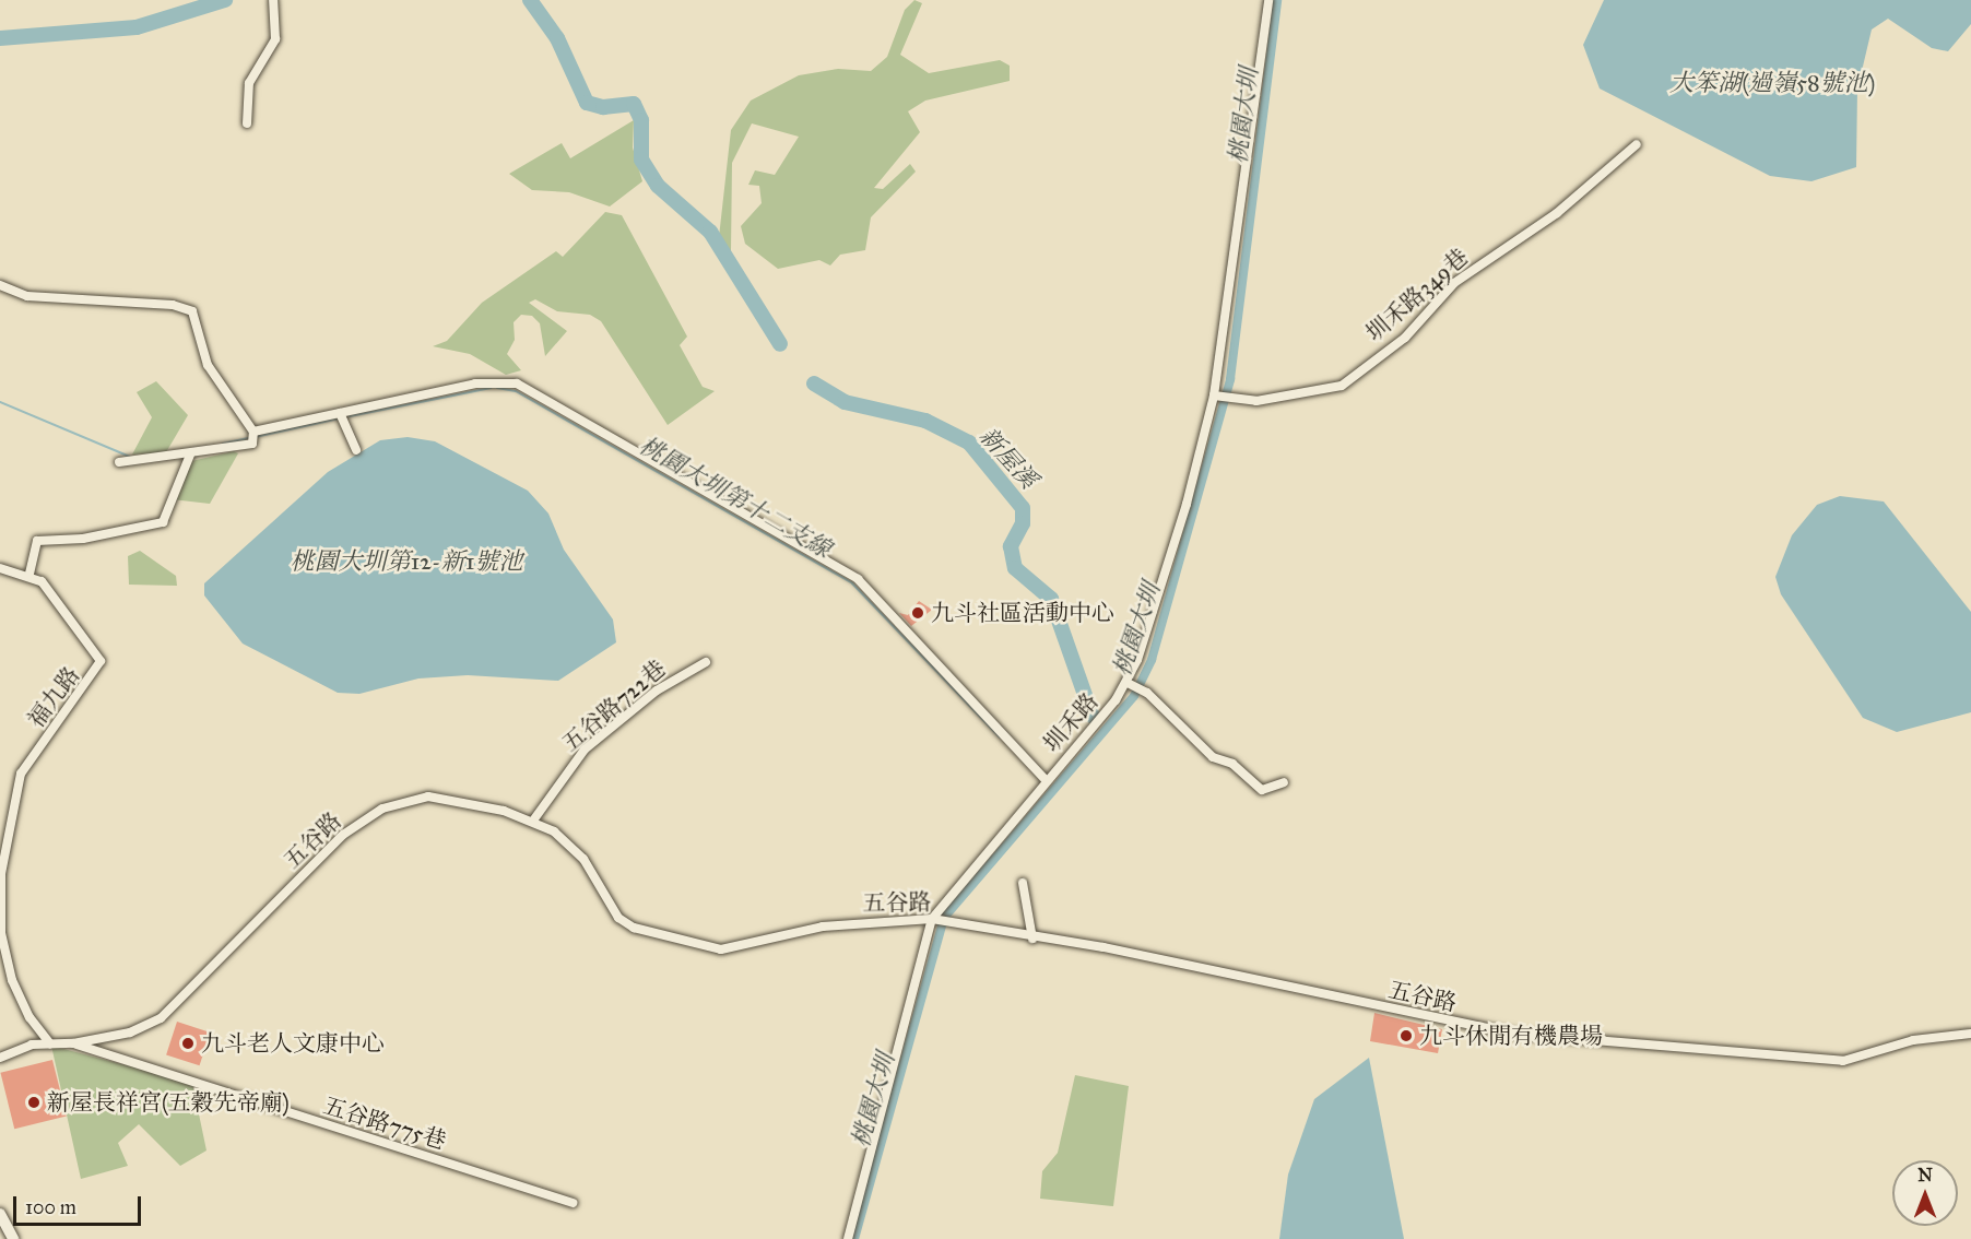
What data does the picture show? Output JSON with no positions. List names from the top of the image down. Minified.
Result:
{"streets":{"street":["圳禾路349巷","福九路","五谷路722巷","圳禾路","五谷路","五谷路775巷"]},"crossings":[["圳禾路349巷","圳禾路"],["福九路","五谷路"],["五谷路722巷","五谷路"],["圳禾路","五谷路"],["五谷路","五谷路775巷"]],"water":["大笨湖(過嶺58號池)","桃園大圳","新屋溪","桃園大圳第十二支線","桃園大圳第12-新1號池"],"places":["九斗社區活動中心","九斗休閒有機農場","九斗老人文康中心","新屋長祥宮(五穀先帝廟)"],"scale_bar":"100 m","north":"top"}
